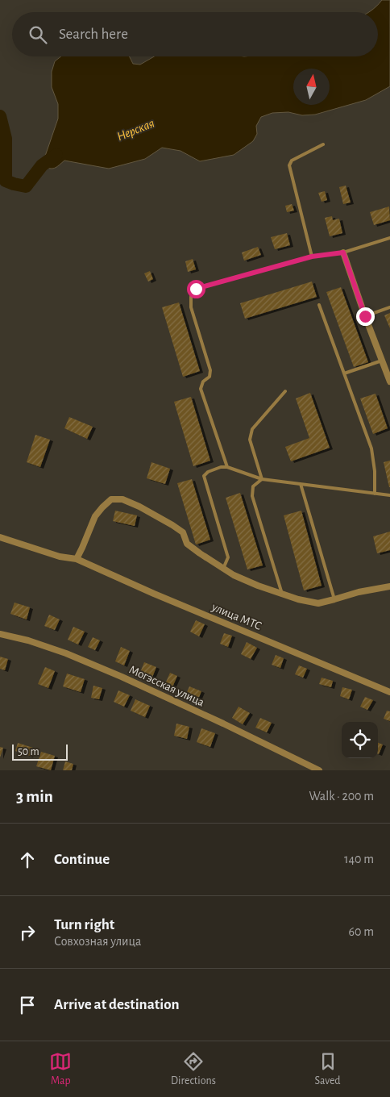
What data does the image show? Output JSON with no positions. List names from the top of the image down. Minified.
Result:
{"streets":{"street":["улица МТС","Могэсская улица"]},"water":["Нерская"],"scale_bar":"50 m","north":"top","page":{"search":"Search here","scale":"50 m","heading":["3 min","Walk · 200 m"],"list":[["Continue","140 m"],["Turn right","Совхозная улица","60 m"],"Arrive at destination"],"nav":["Map","Directions","Saved"]}}
